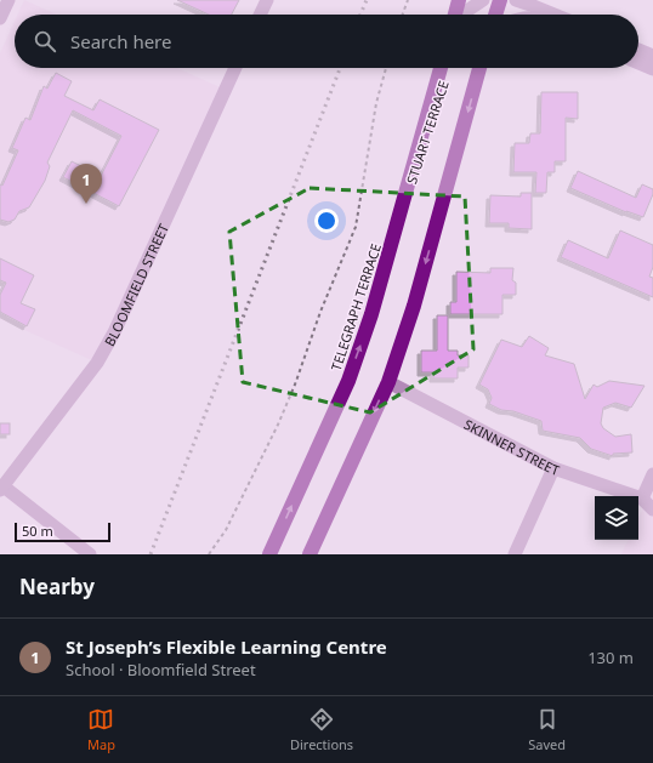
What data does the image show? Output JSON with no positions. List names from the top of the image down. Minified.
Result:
{"streets":{"highway":["TELEGRAPH TERRACE"],"street":["STUART TERRACE","BLOOMFIELD STREET","SKINNER STREET"]},"crossings":[["STUART TERRACE","TELEGRAPH TERRACE"]],"scale_bar":"50 m","page":{"search":"Search here","pins":"1","scale":"50 m","heading":"Nearby","list":[{"mark":"1","name":"St Joseph’s Flexible Learning Centre","note":"School · Bloomfield Street","value":"130 m"}],"nav":["Map","Directions","Saved"]}}
